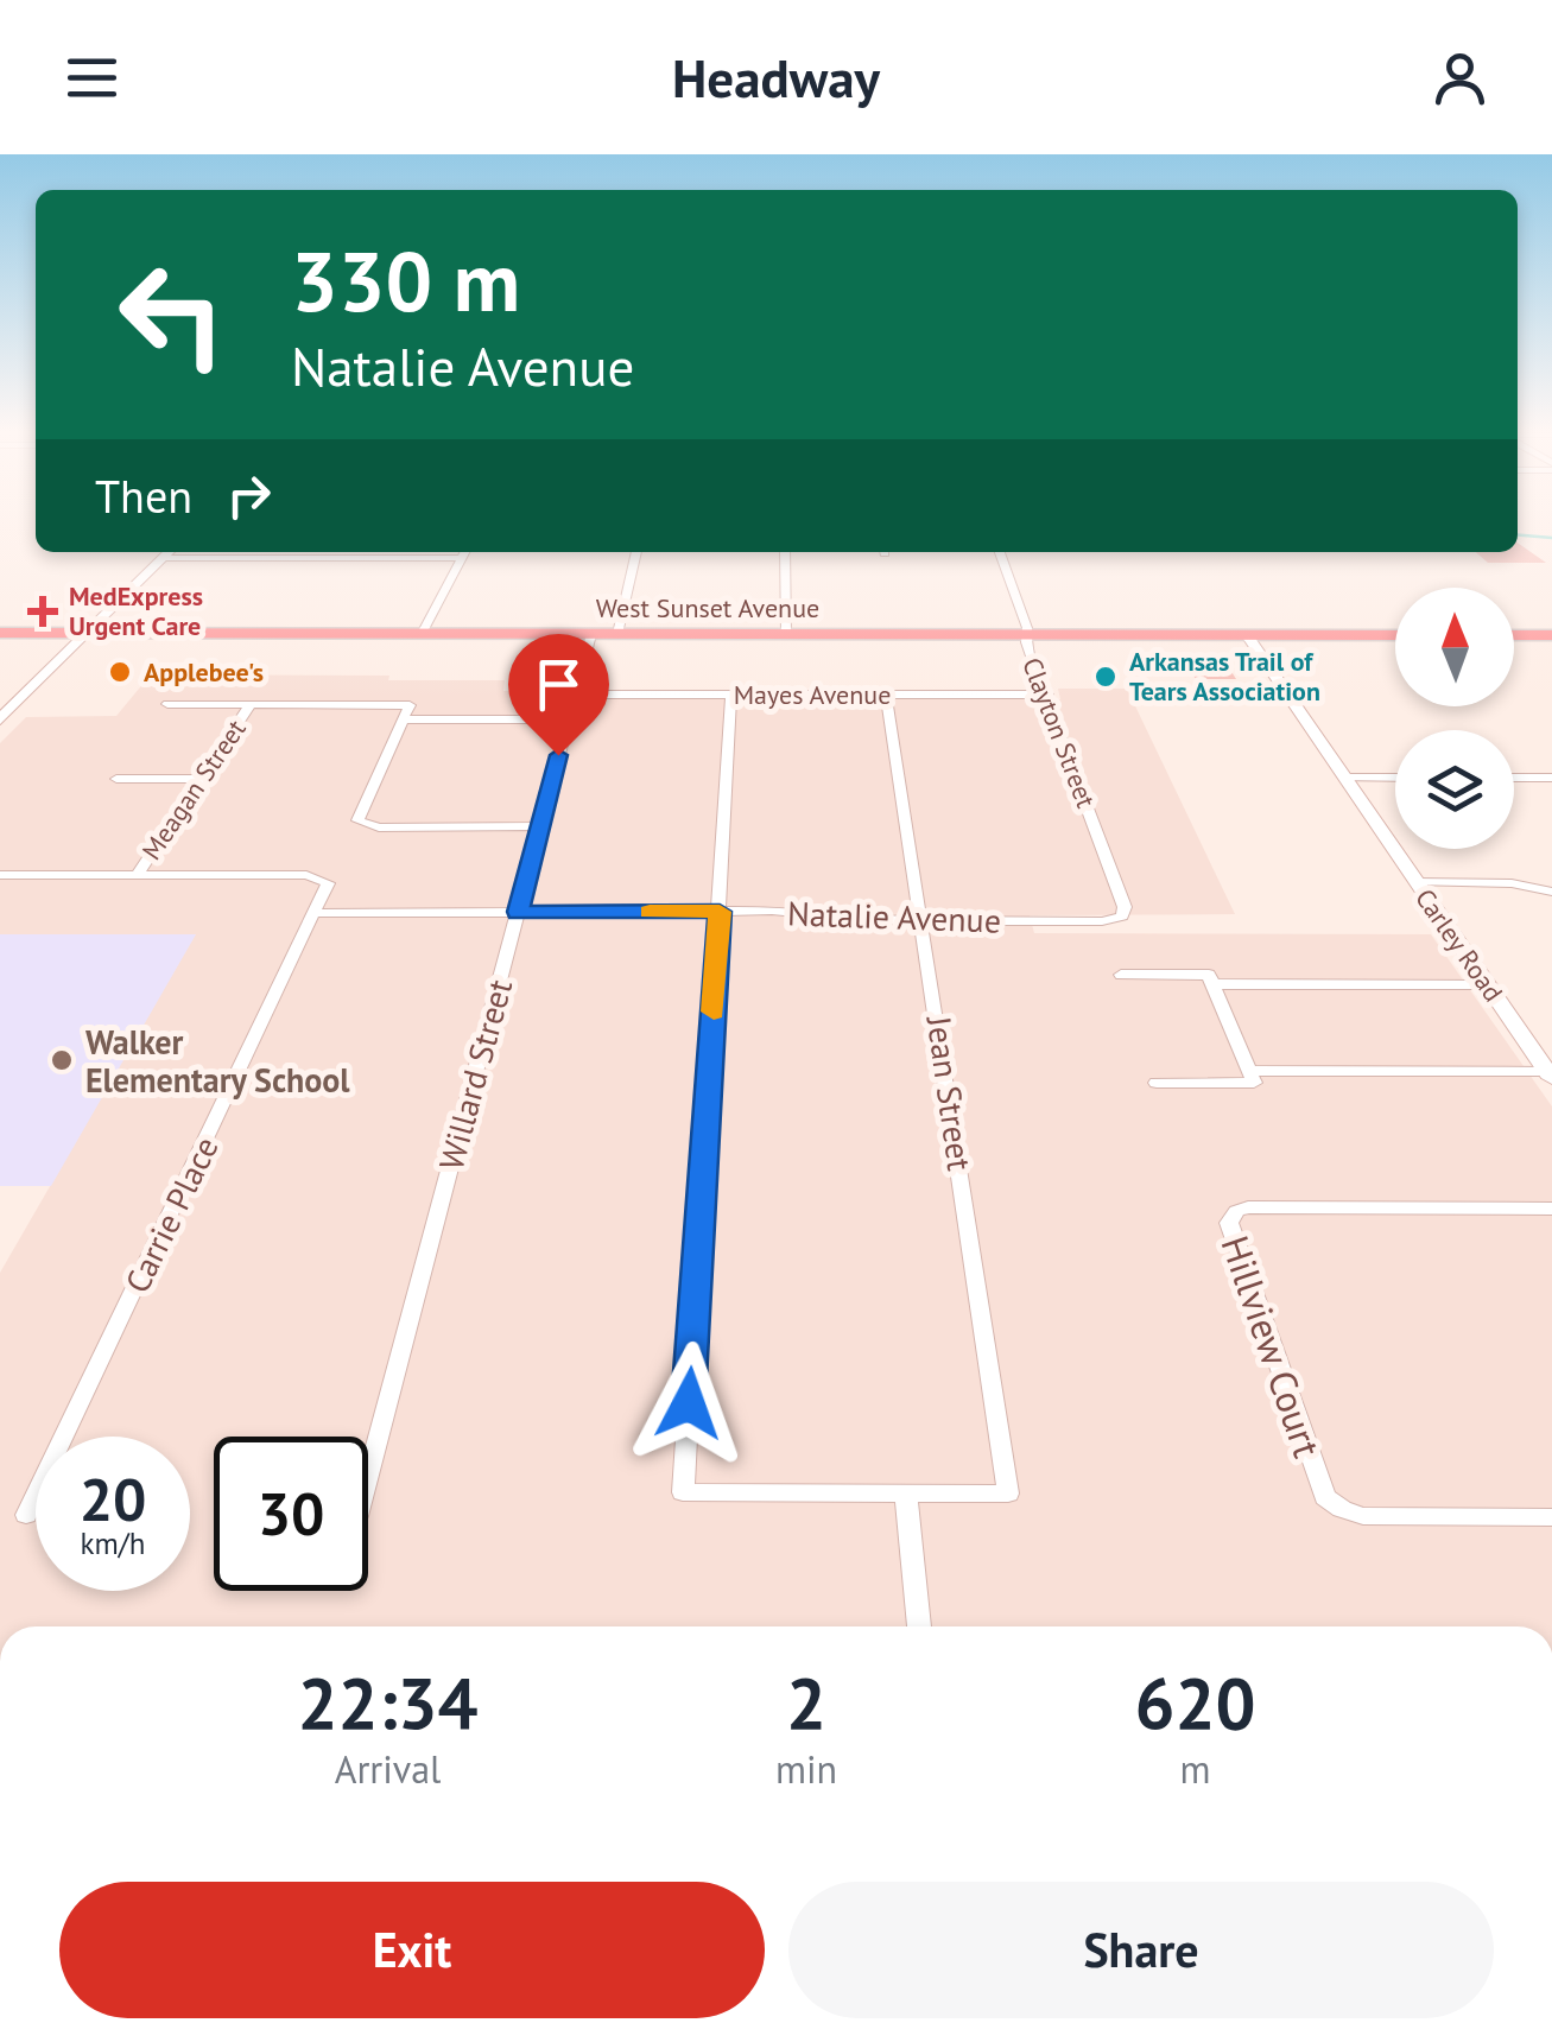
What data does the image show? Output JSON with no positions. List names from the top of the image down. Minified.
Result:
{"streets":{"highway":["West Sunset Avenue"],"street":["Mayes Avenue","Clayton Street","Meagan Street","Natalie Avenue","Carley Road","Willard Street","Jean Street","Carrie Place","Hillview Court"]},"crossings":[["West Sunset Avenue","Clayton Street"],["West Sunset Avenue","Carley Road"],["West Sunset Avenue","Willard Street"],["Mayes Avenue","Clayton Street"],["Mayes Avenue","Willard Street"],["Mayes Avenue","Jean Street"],["Clayton Street","Natalie Avenue"],["Natalie Avenue","Willard Street"],["Natalie Avenue","Jean Street"],["Natalie Avenue","Carrie Place"]],"places":{"health":["MedExpress Urgent Care"],"other":["Applebee's","Arkansas Trail of Tears Association","Walker Elementary School"]},"north":"top","page":{"header":"Headway","turn":["330 m","Natalie Avenue"],"then":"Then","speed":"20 km/h","limit":"30","eta":["22:34","Arrival","2","min","620","m"],"buttons":["Exit","Share"]}}
